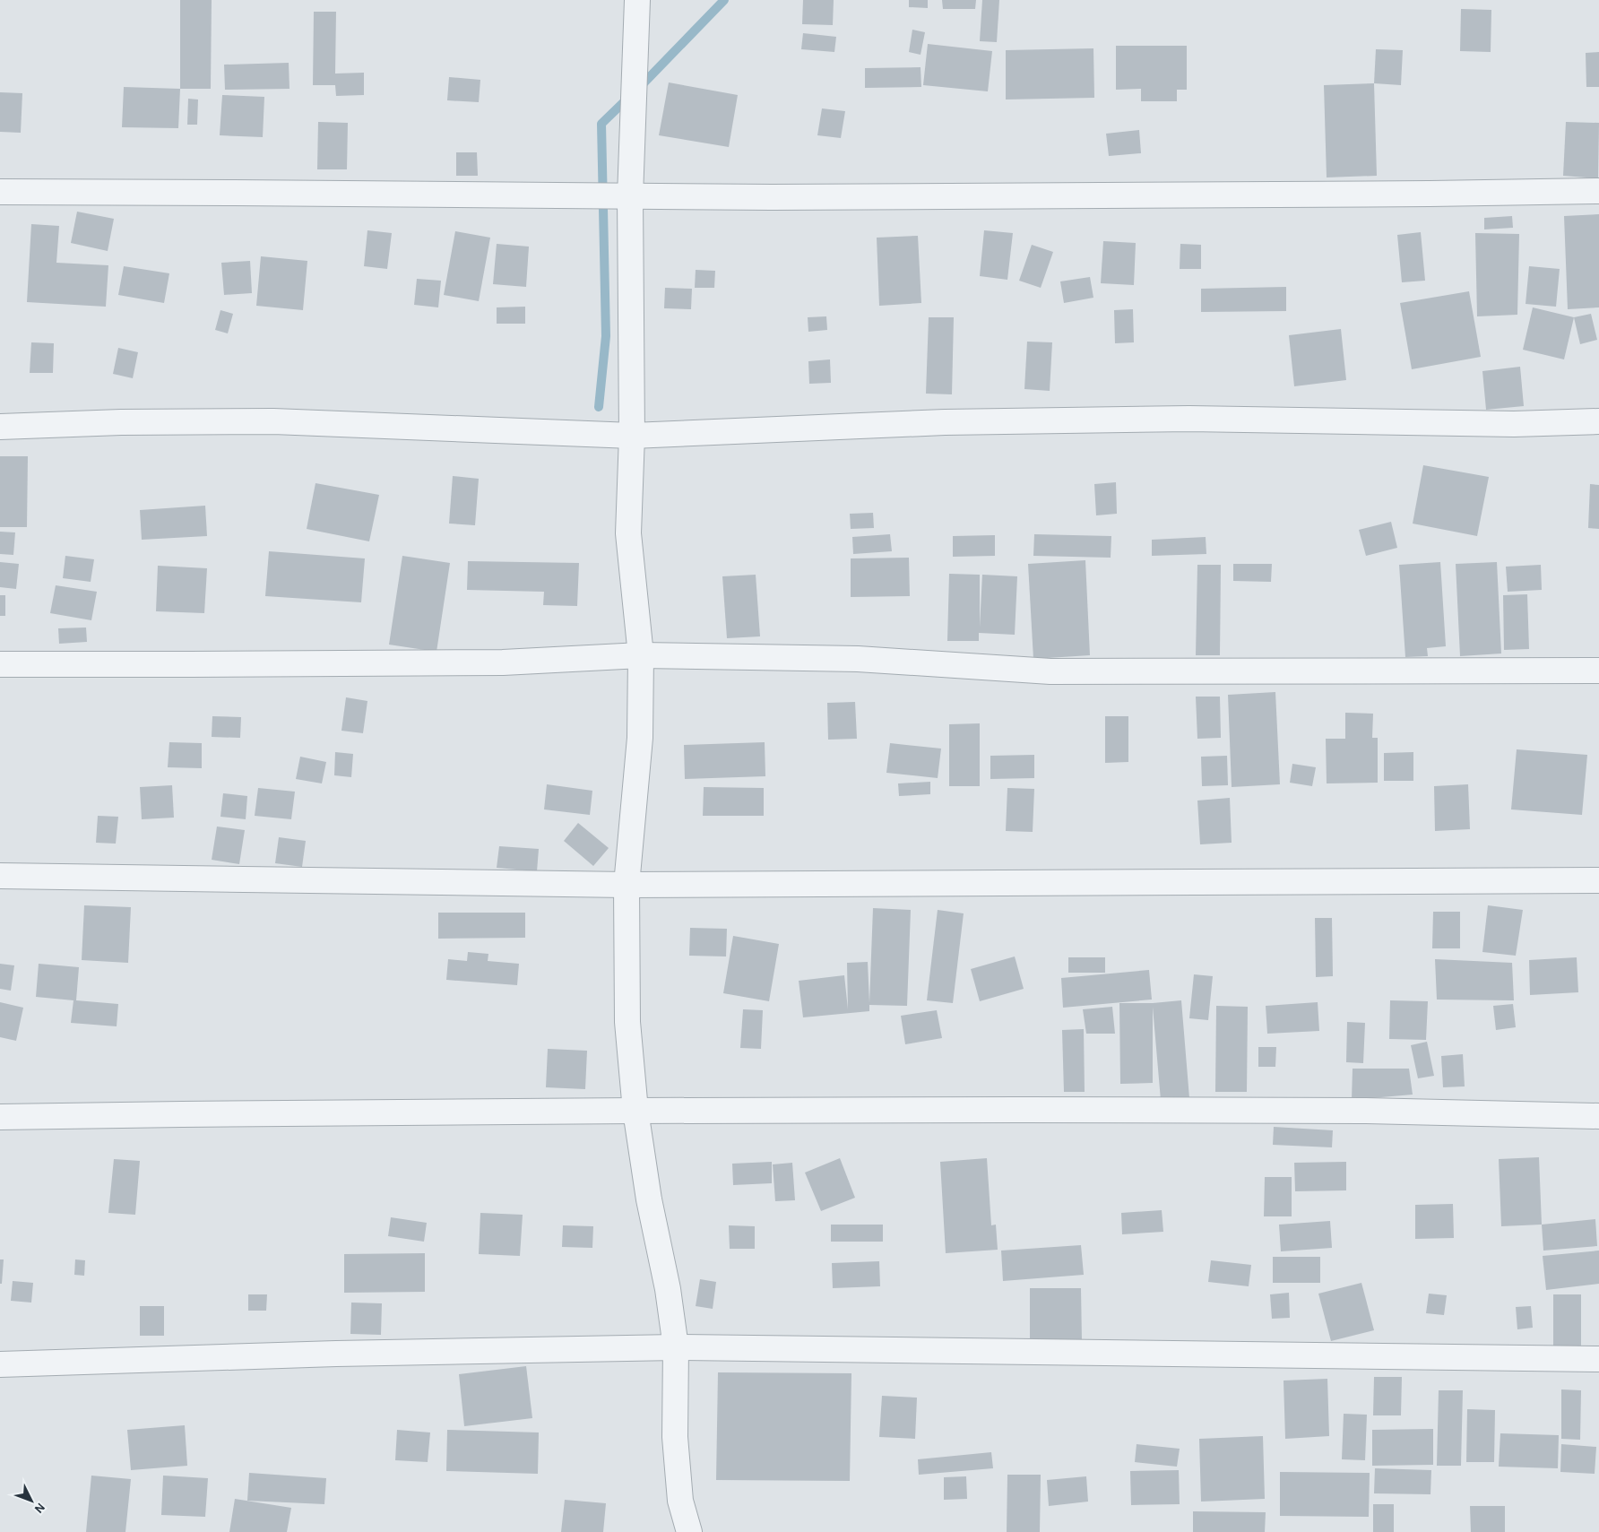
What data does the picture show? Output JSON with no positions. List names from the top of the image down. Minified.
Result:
{"north":"bottom right"}
